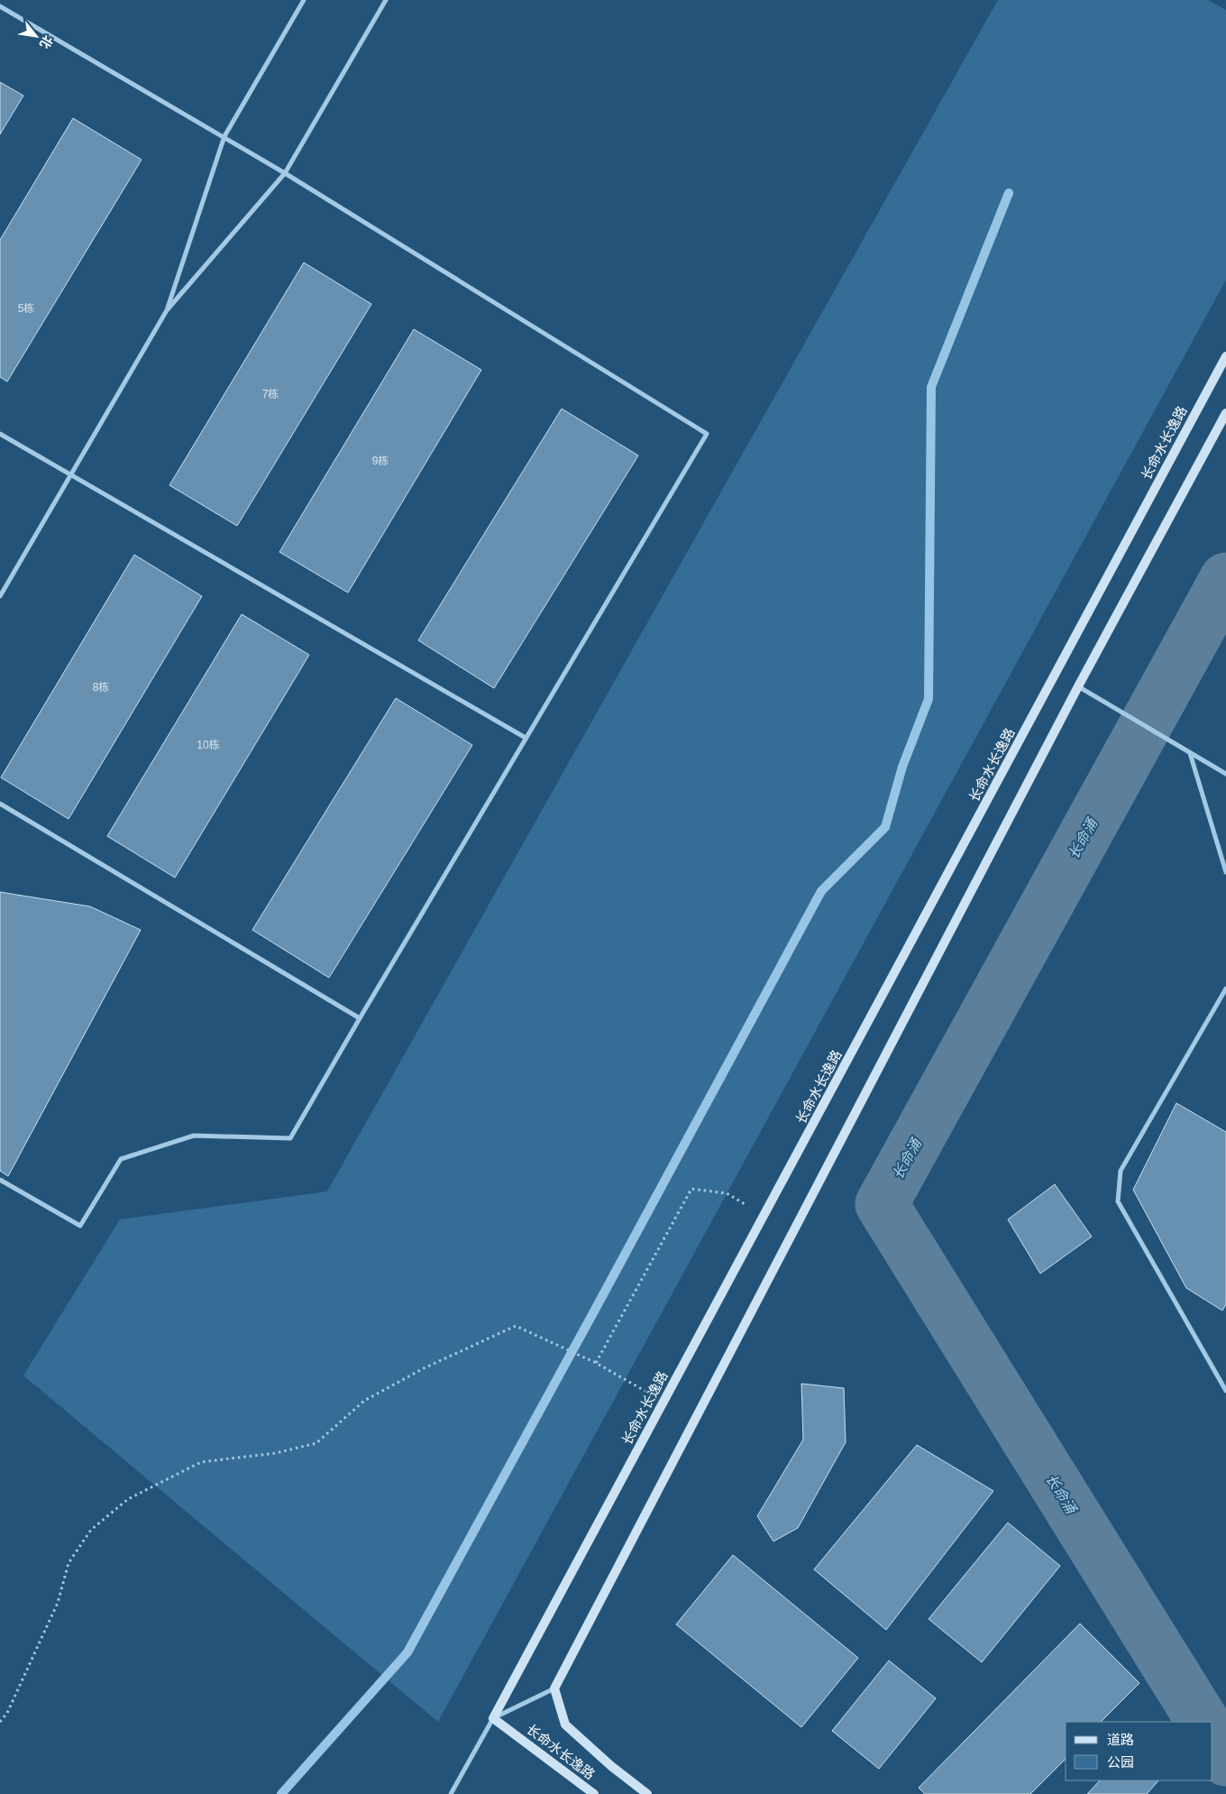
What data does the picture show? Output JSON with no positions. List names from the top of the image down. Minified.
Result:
{"streets":{"street":["长命水长逸路"]},"water":["长命涌"],"house_numbers":["5栋","7栋","9栋","8栋","10栋"],"legend":["道路","公园"],"north":"bottom right"}
